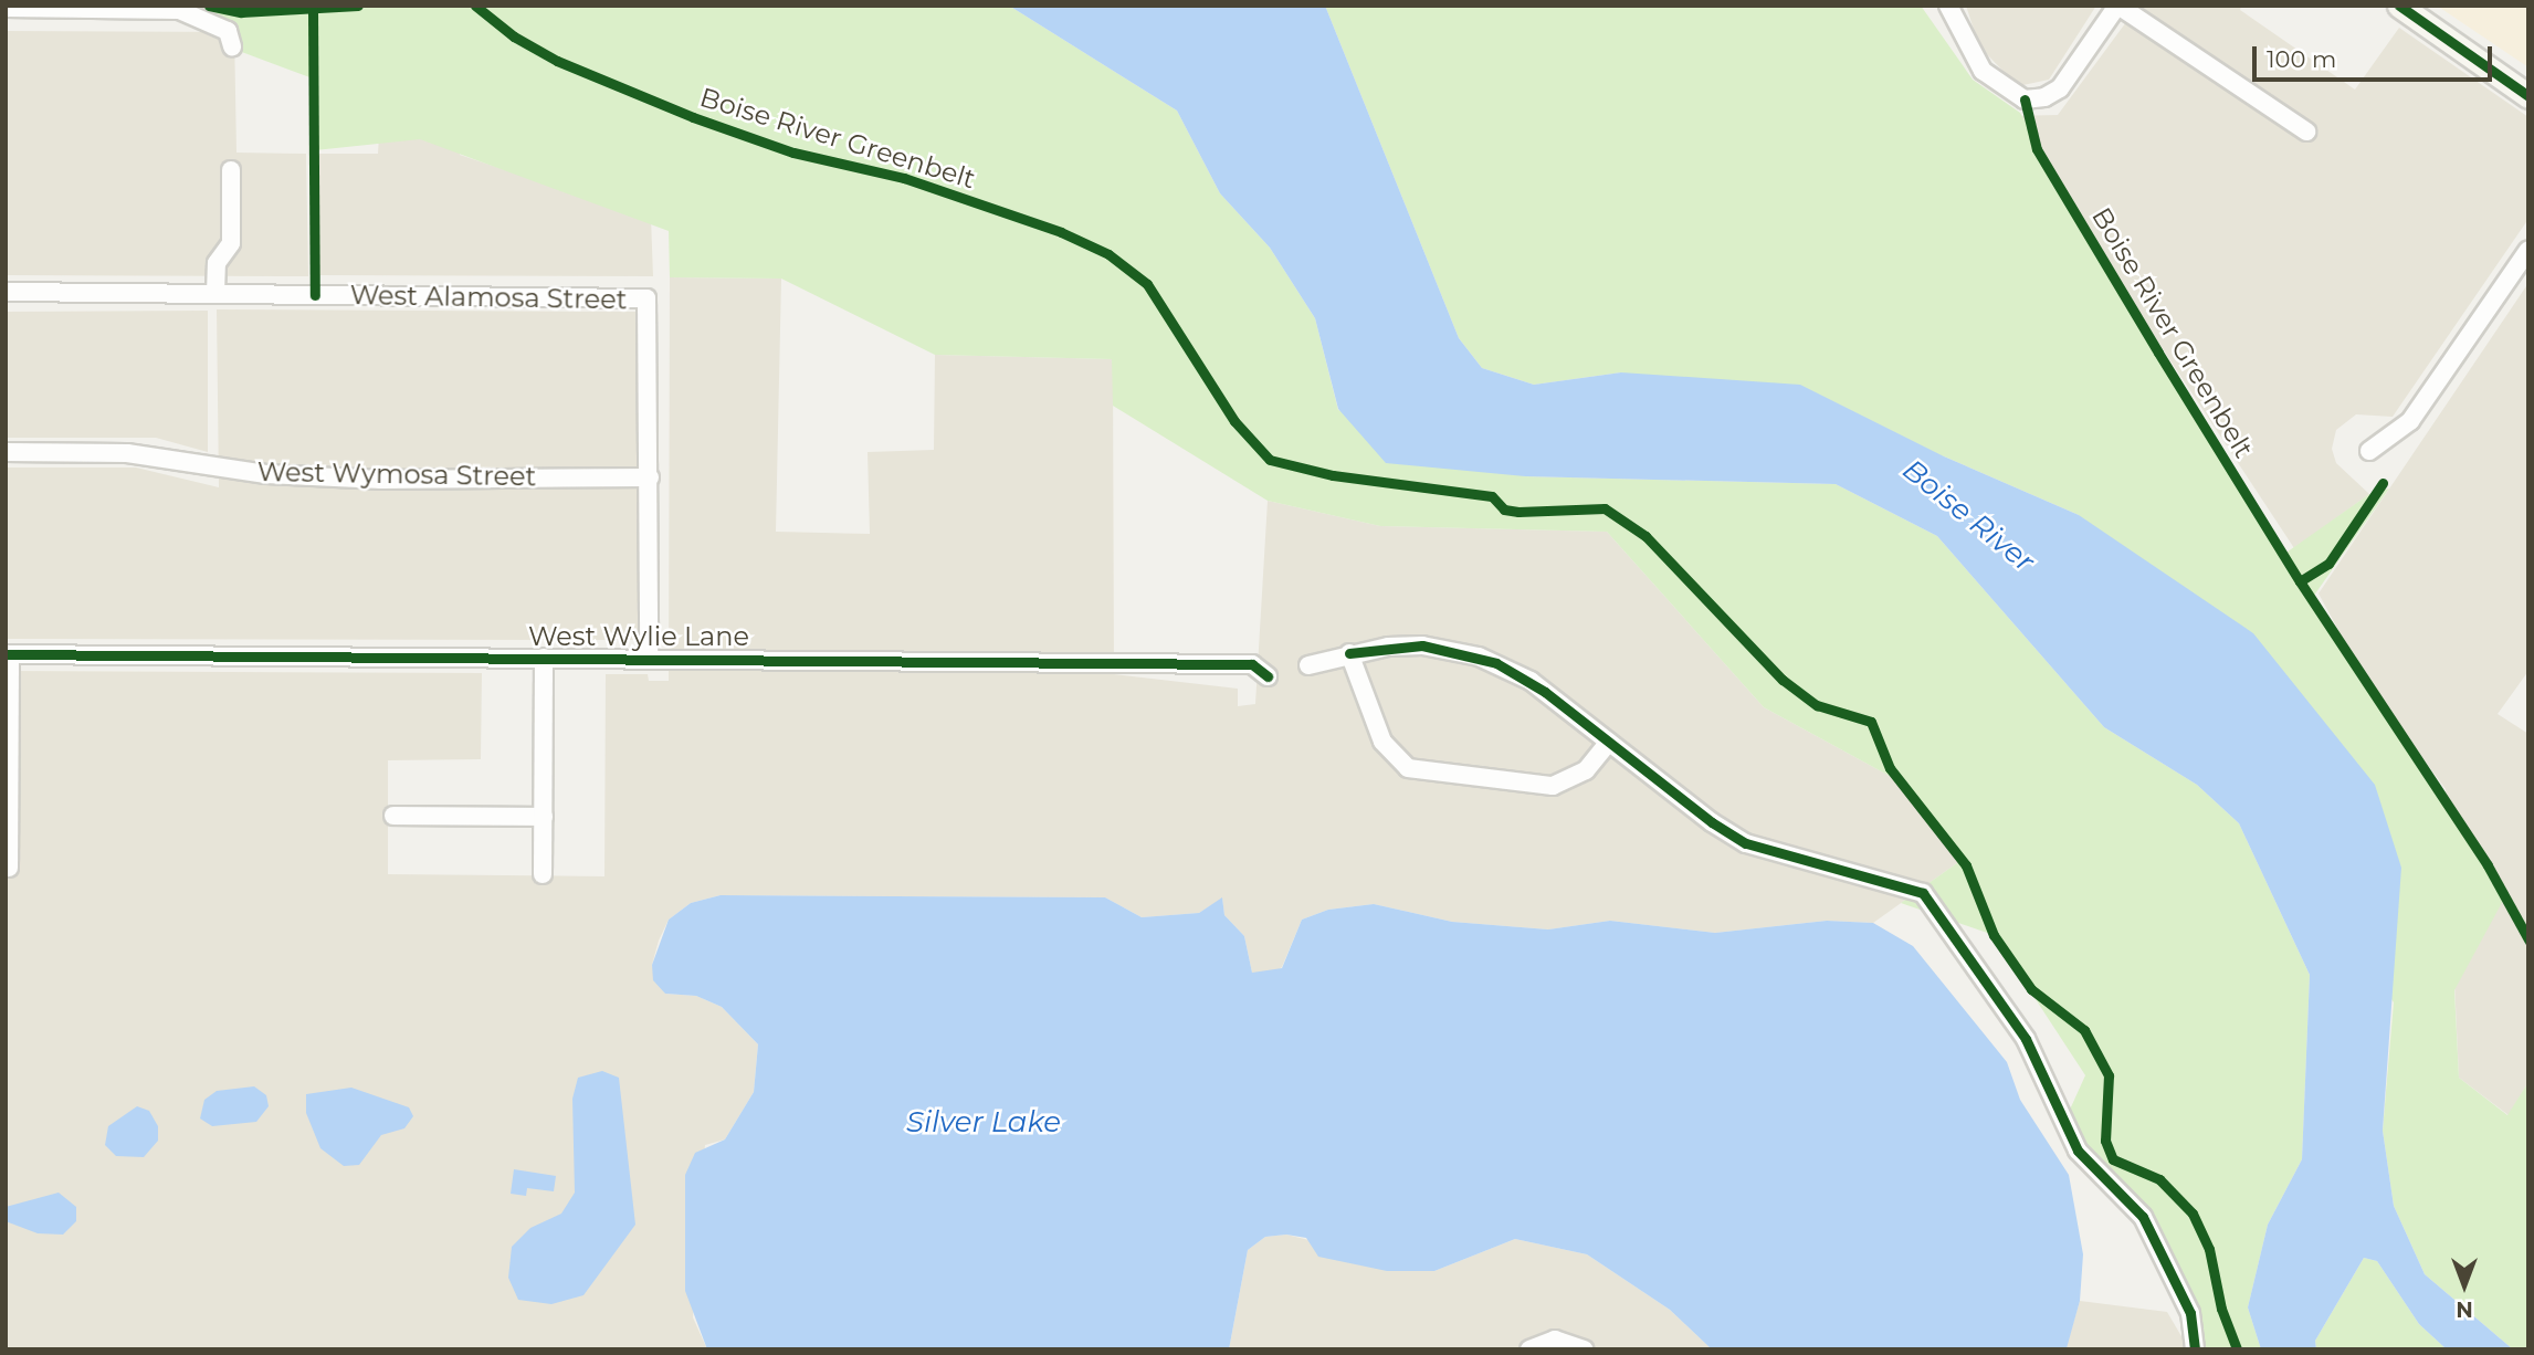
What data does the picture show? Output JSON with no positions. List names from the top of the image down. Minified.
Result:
{"streets":{"street":["West Alamosa Street","West Wymosa Street","West Wylie Lane"],"cycle path":["Boise River Greenbelt"]},"crossings":[["West Alamosa Street","West Wymosa Street"]],"water":["Boise River","Silver Lake"],"scale_bar":"100 m","north":"bottom"}
